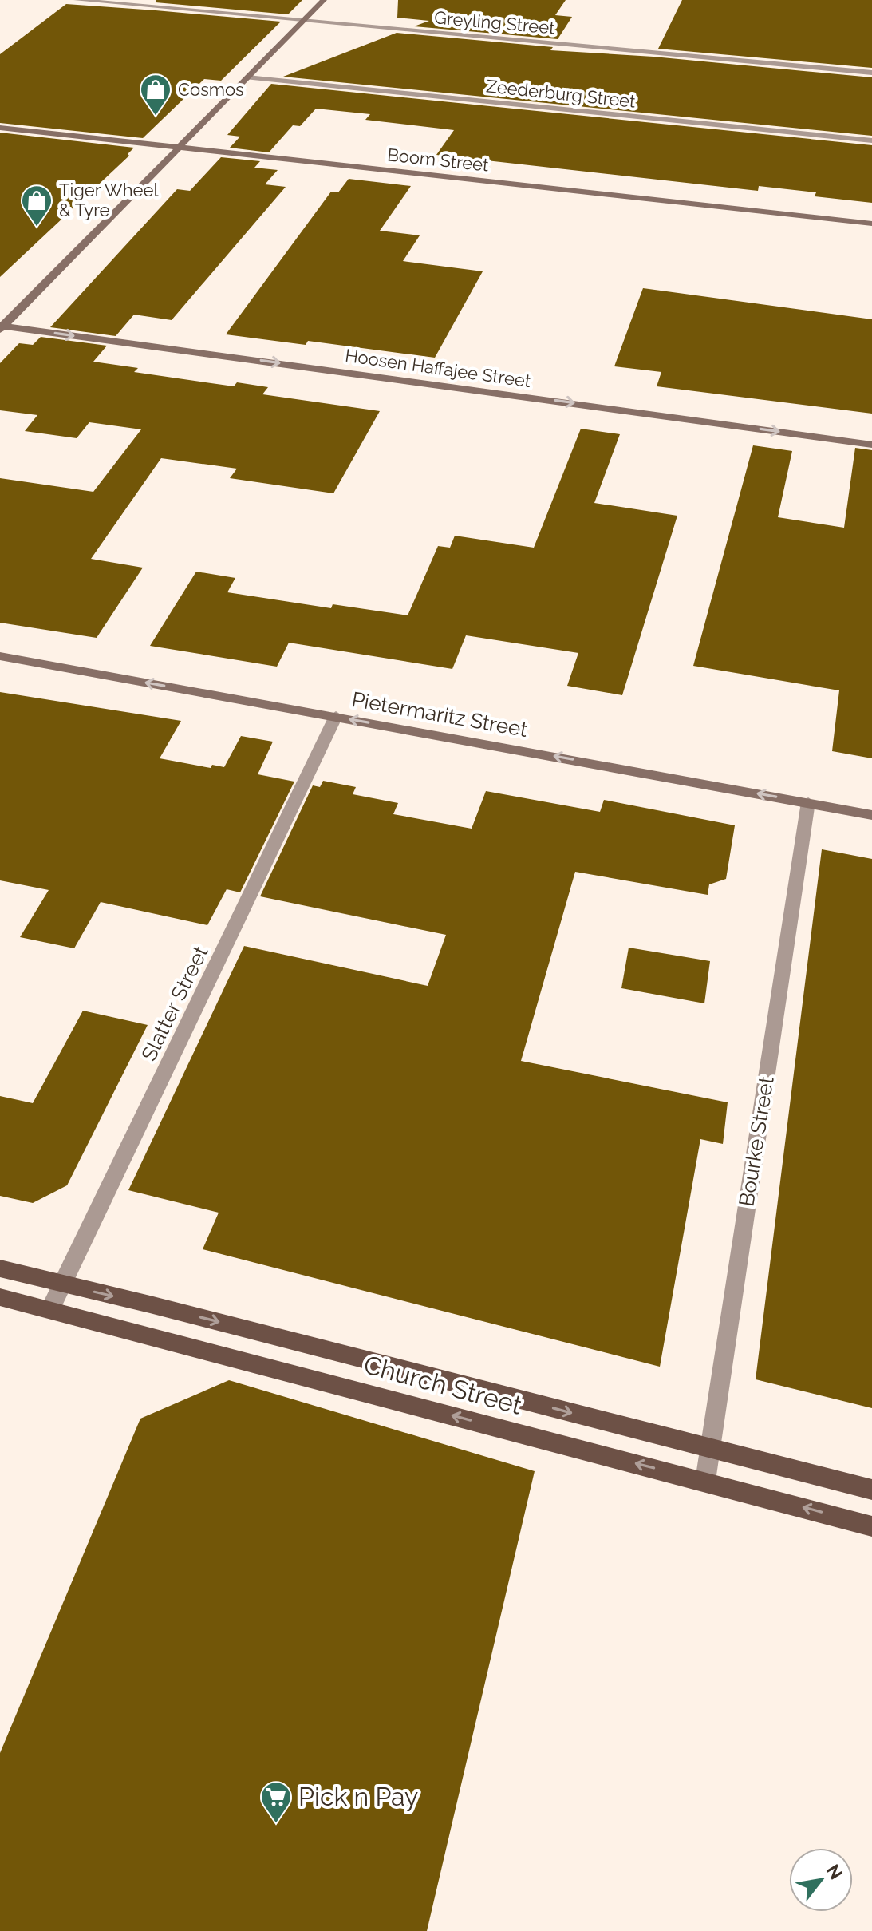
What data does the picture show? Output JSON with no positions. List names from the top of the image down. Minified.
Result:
{"streets":{"main road":["Church Street"],"street":["Greyling Street","Zeederburg Street","Boom Street","Hoosen Haffajee Street","Pietermaritz Street","Slatter Street","Bourke Street"]},"crossings":[["Pietermaritz Street","Slatter Street"],["Pietermaritz Street","Bourke Street"],["Slatter Street","Church Street"],["Bourke Street","Church Street"]],"one_way":["Hoosen Haffajee Street","Pietermaritz Street"],"places":{"shop":["Cosmos","Tiger Wheel & Tyre"],"supermarket":["Pick n Pay"]},"north":"top right"}
